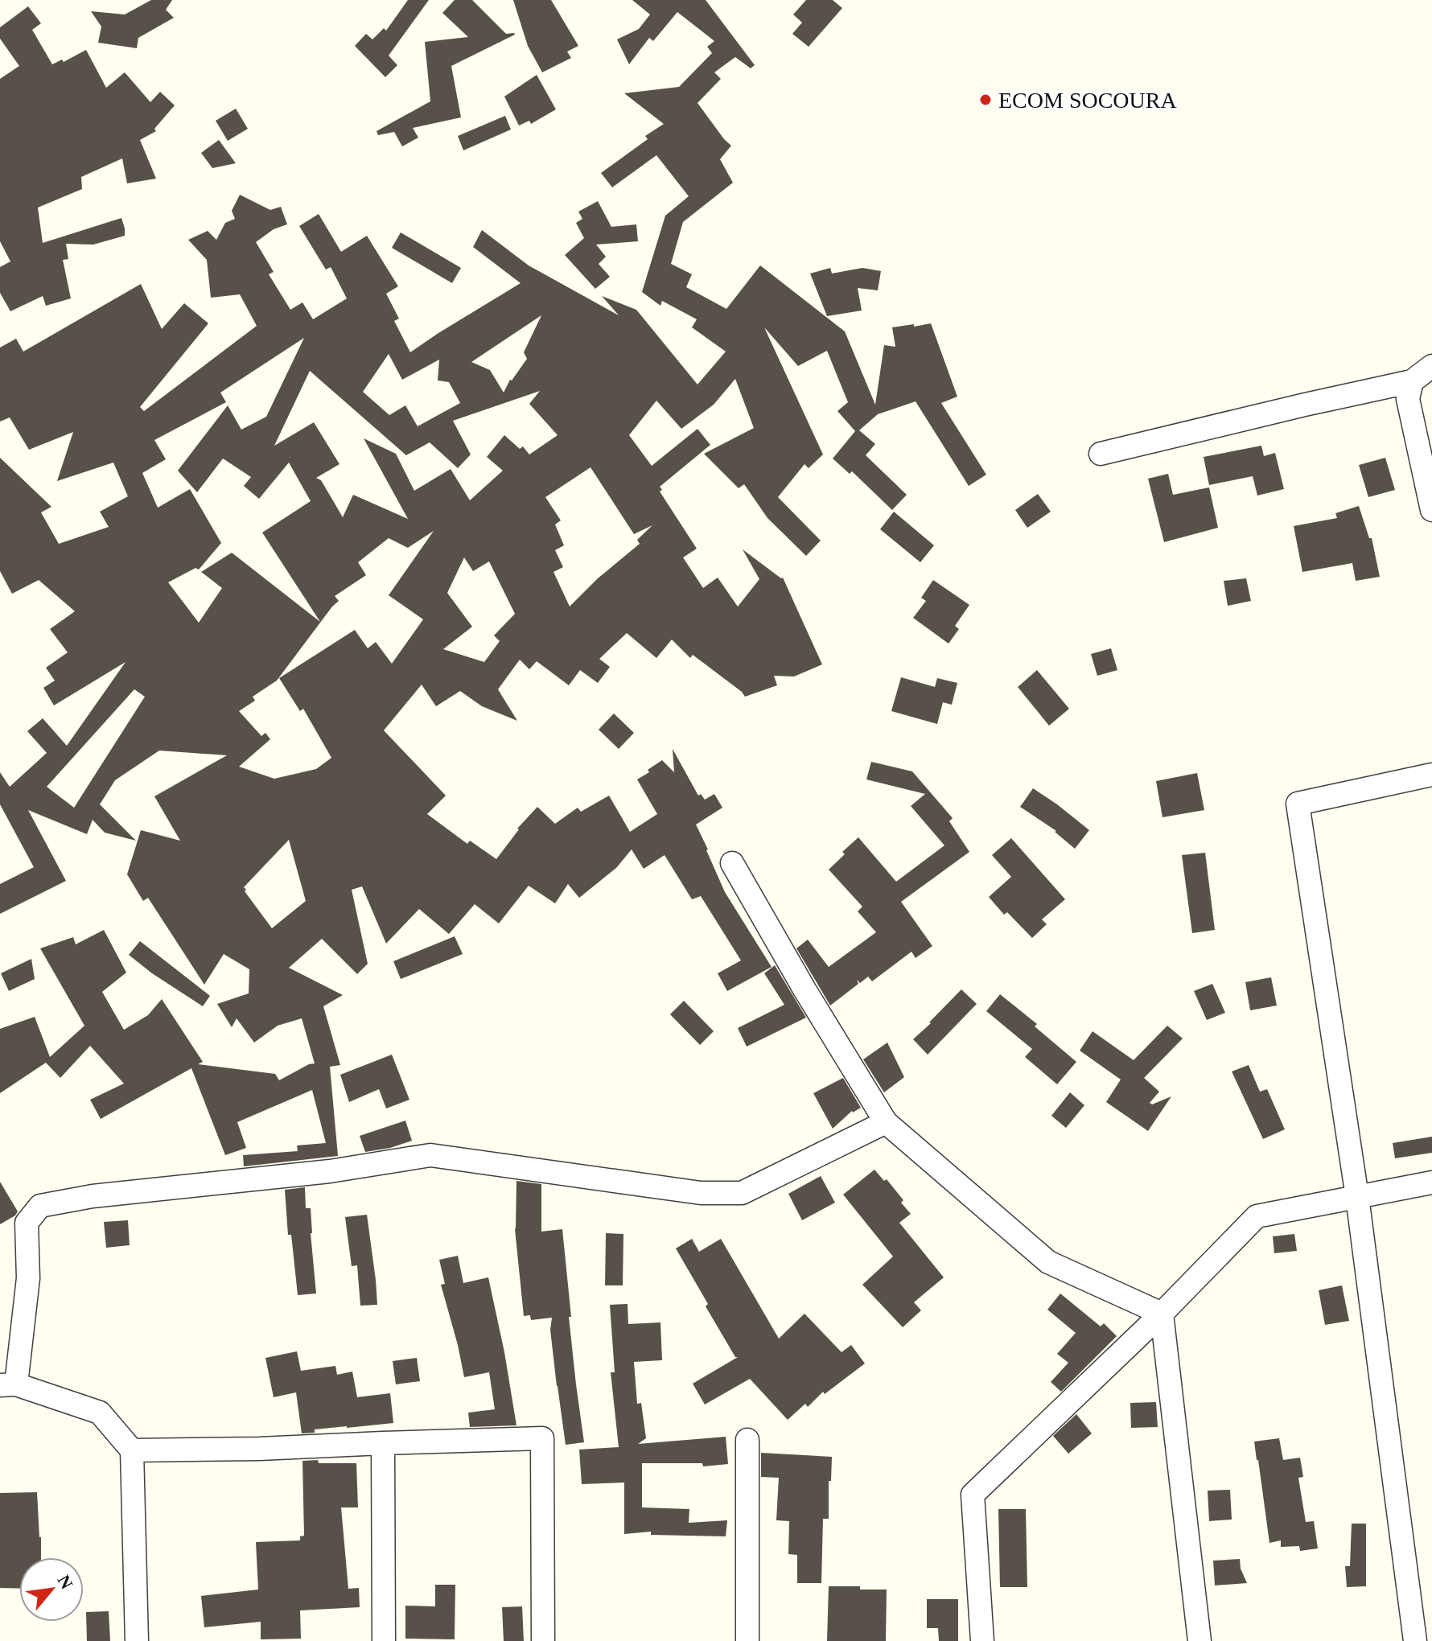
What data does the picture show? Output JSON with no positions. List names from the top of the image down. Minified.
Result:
{"places":["ECOM SOCOURA"],"north":"top right"}
